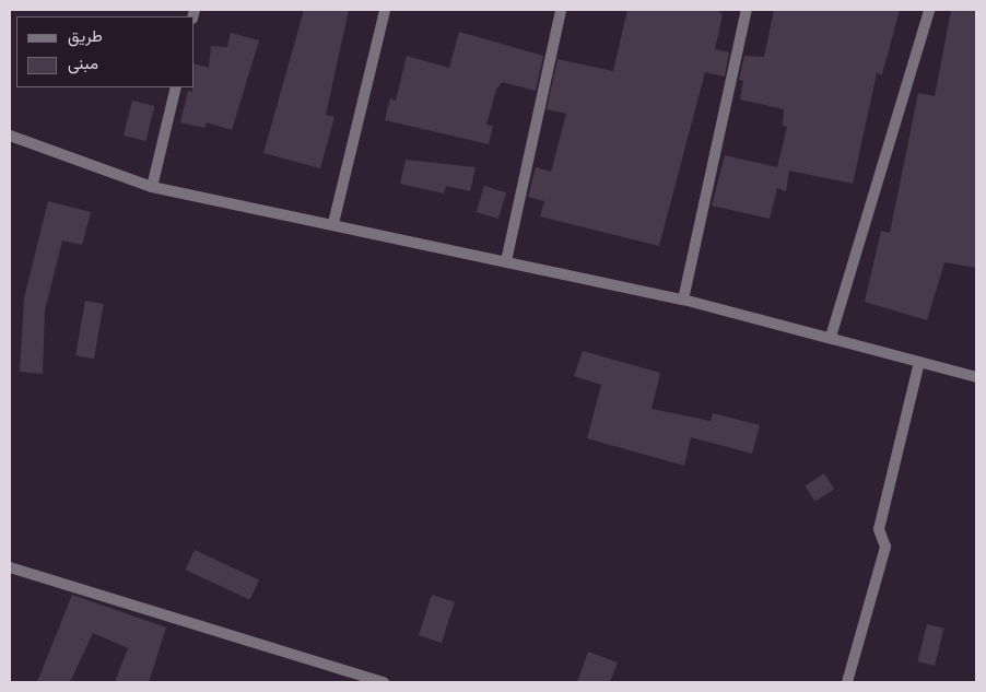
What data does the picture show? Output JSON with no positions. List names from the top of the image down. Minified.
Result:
{"legend":["طريق","مبنى"]}
